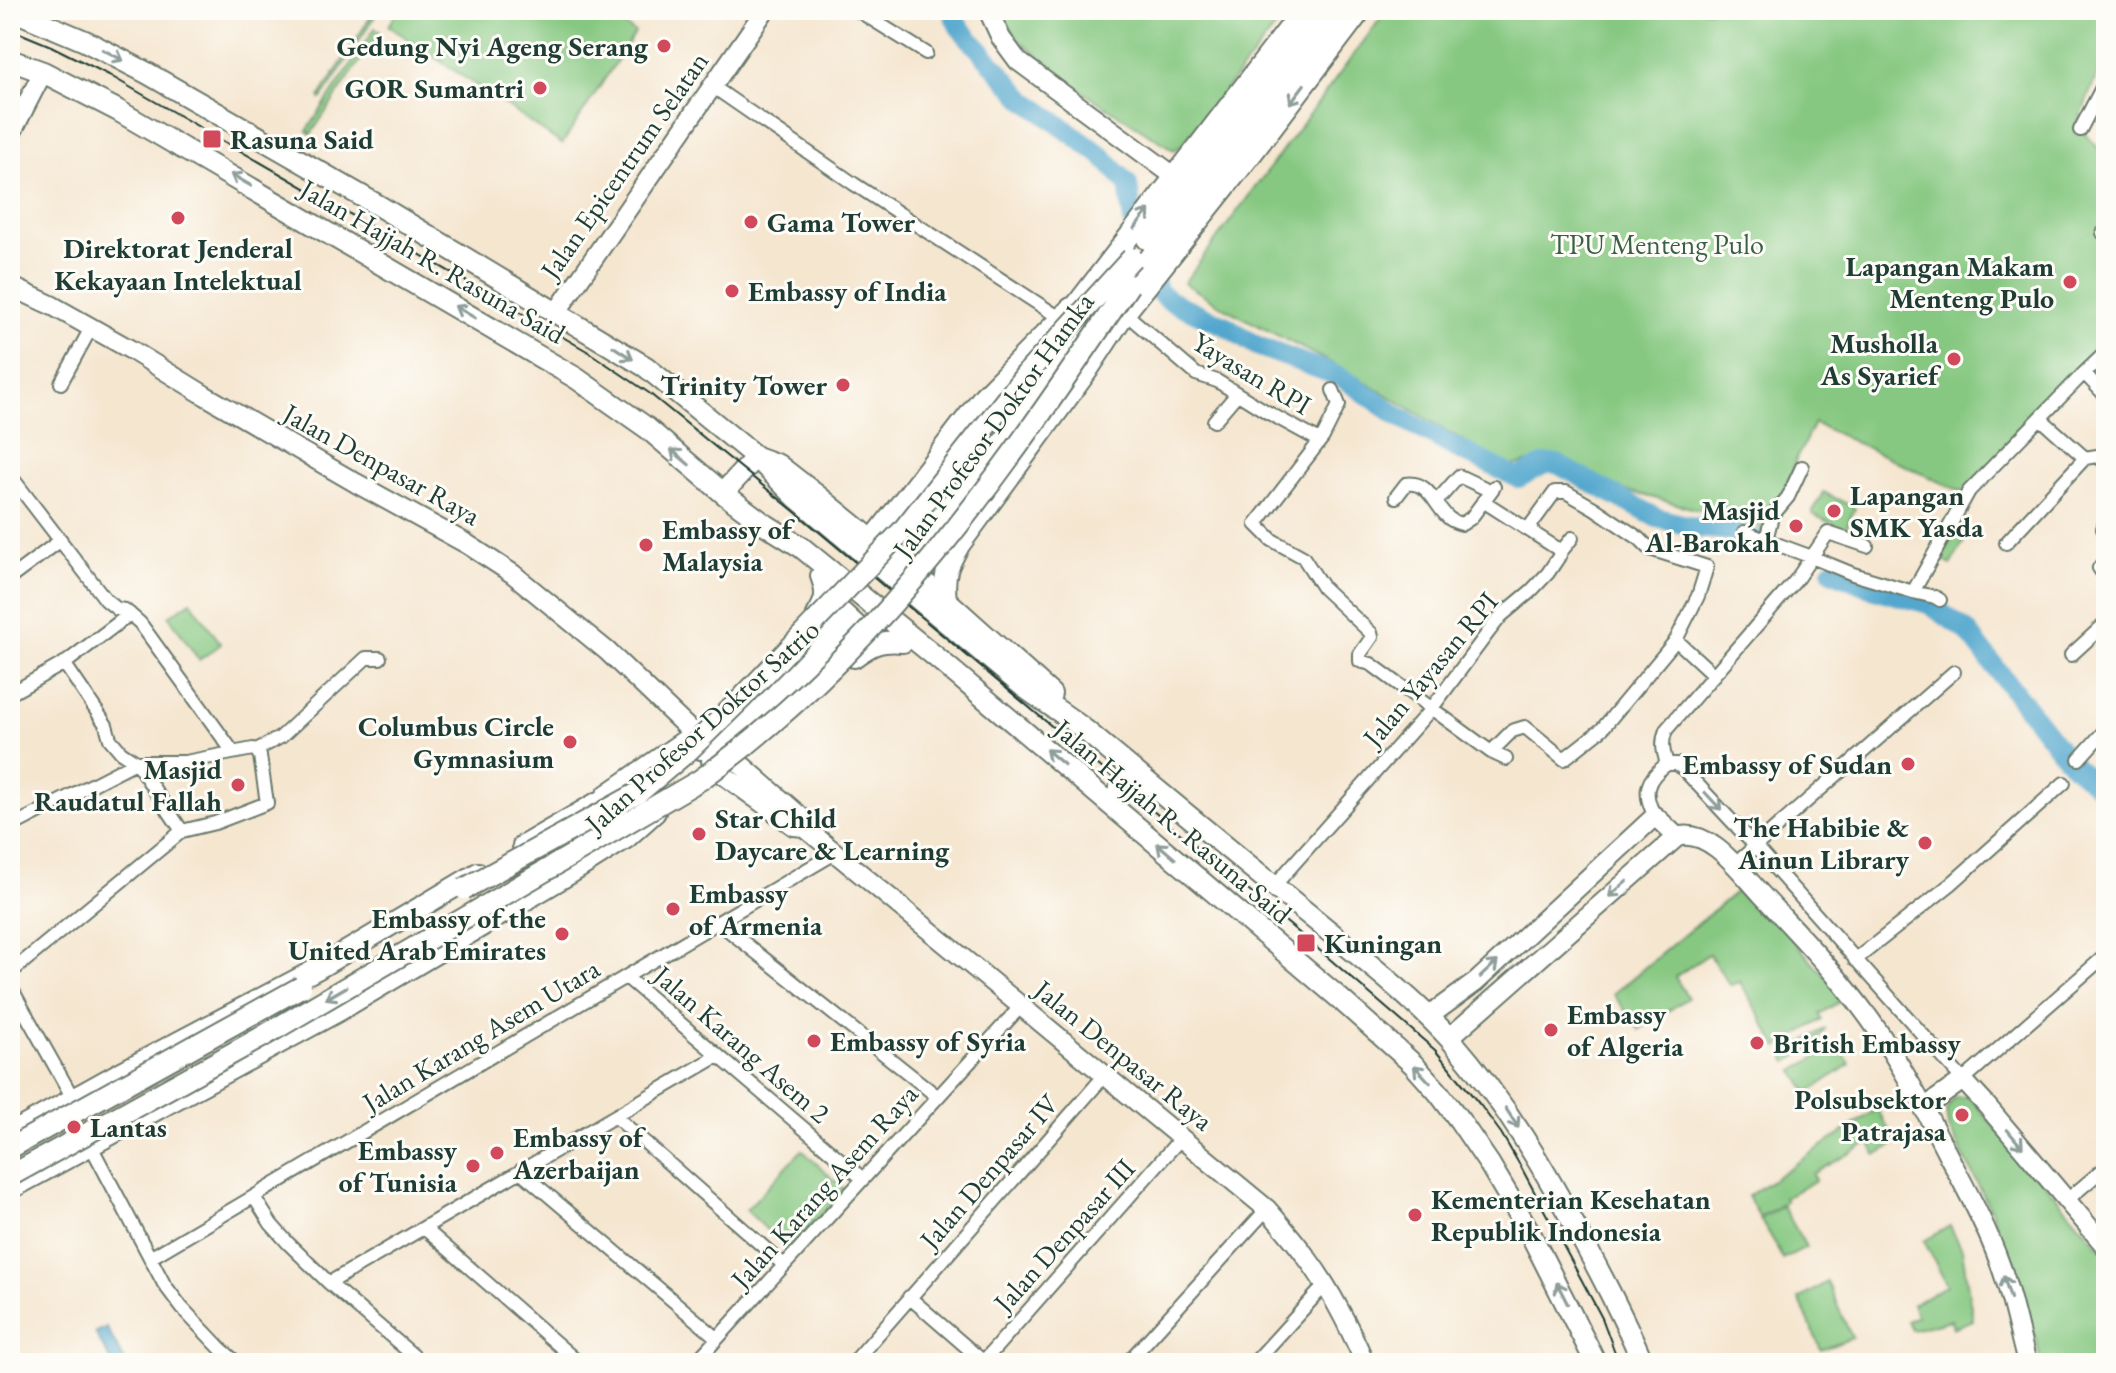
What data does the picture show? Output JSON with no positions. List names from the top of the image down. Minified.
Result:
{"streets":{"main road":["Jalan Hajjah R. Rasuna Said","Jalan Profesor Doktor Hamka","Jalan Profesor Doktor Satrio"],"street":["Jalan Epicentrum Selatan","Yayasan RPI","Jalan Denpasar Raya","Jalan Yayasan RPI","Jalan Karang Asem Utara","Jalan Karang Asem 2","Jalan Denpasar IV","Jalan Karang Asem Raya","Jalan Denpasar III"]},"crossings":[["Jalan Epicentrum Selatan","Jalan Hajjah R. Rasuna Said"],["Jalan Hajjah R. Rasuna Said","Jalan Yayasan RPI"],["Jalan Denpasar Raya","Jalan Karang Asem Utara"],["Jalan Denpasar Raya","Jalan Denpasar IV"],["Jalan Denpasar Raya","Jalan Karang Asem Raya"],["Jalan Denpasar Raya","Jalan Denpasar III"],["Jalan Karang Asem Utara","Jalan Karang Asem 2"],["Jalan Karang Asem 2","Jalan Karang Asem Raya"]],"parks":["TPU Menteng Pulo"],"places":{"other":["Gedung Nyi Ageng Serang","GOR Sumantri","Direktorat Jenderal Kekayaan Intelektual","Gama Tower","Lapangan Makam Menteng Pulo","Embassy of India","Musholla As Syarief","Trinity Tower","Lapangan SMK Yasda","Masjid Al-Barokah","Embassy of Malaysia","Columbus Circle Gymnasium","Embassy of Sudan","Masjid Raudatul Fallah","Star Child Daycare & Learning","The Habibie & Ainun Library","Embassy of Armenia","Embassy of the United Arab Emirates","Embassy of Algeria","Embassy of Syria","British Embassy","Polsubsektor Patrajasa","Lantas","Embassy of Azerbaijan","Embassy of Tunisia","Kementerian Kesehatan Republik Indonesia"],"transit":["Rasuna Said","Kuningan"]}}
